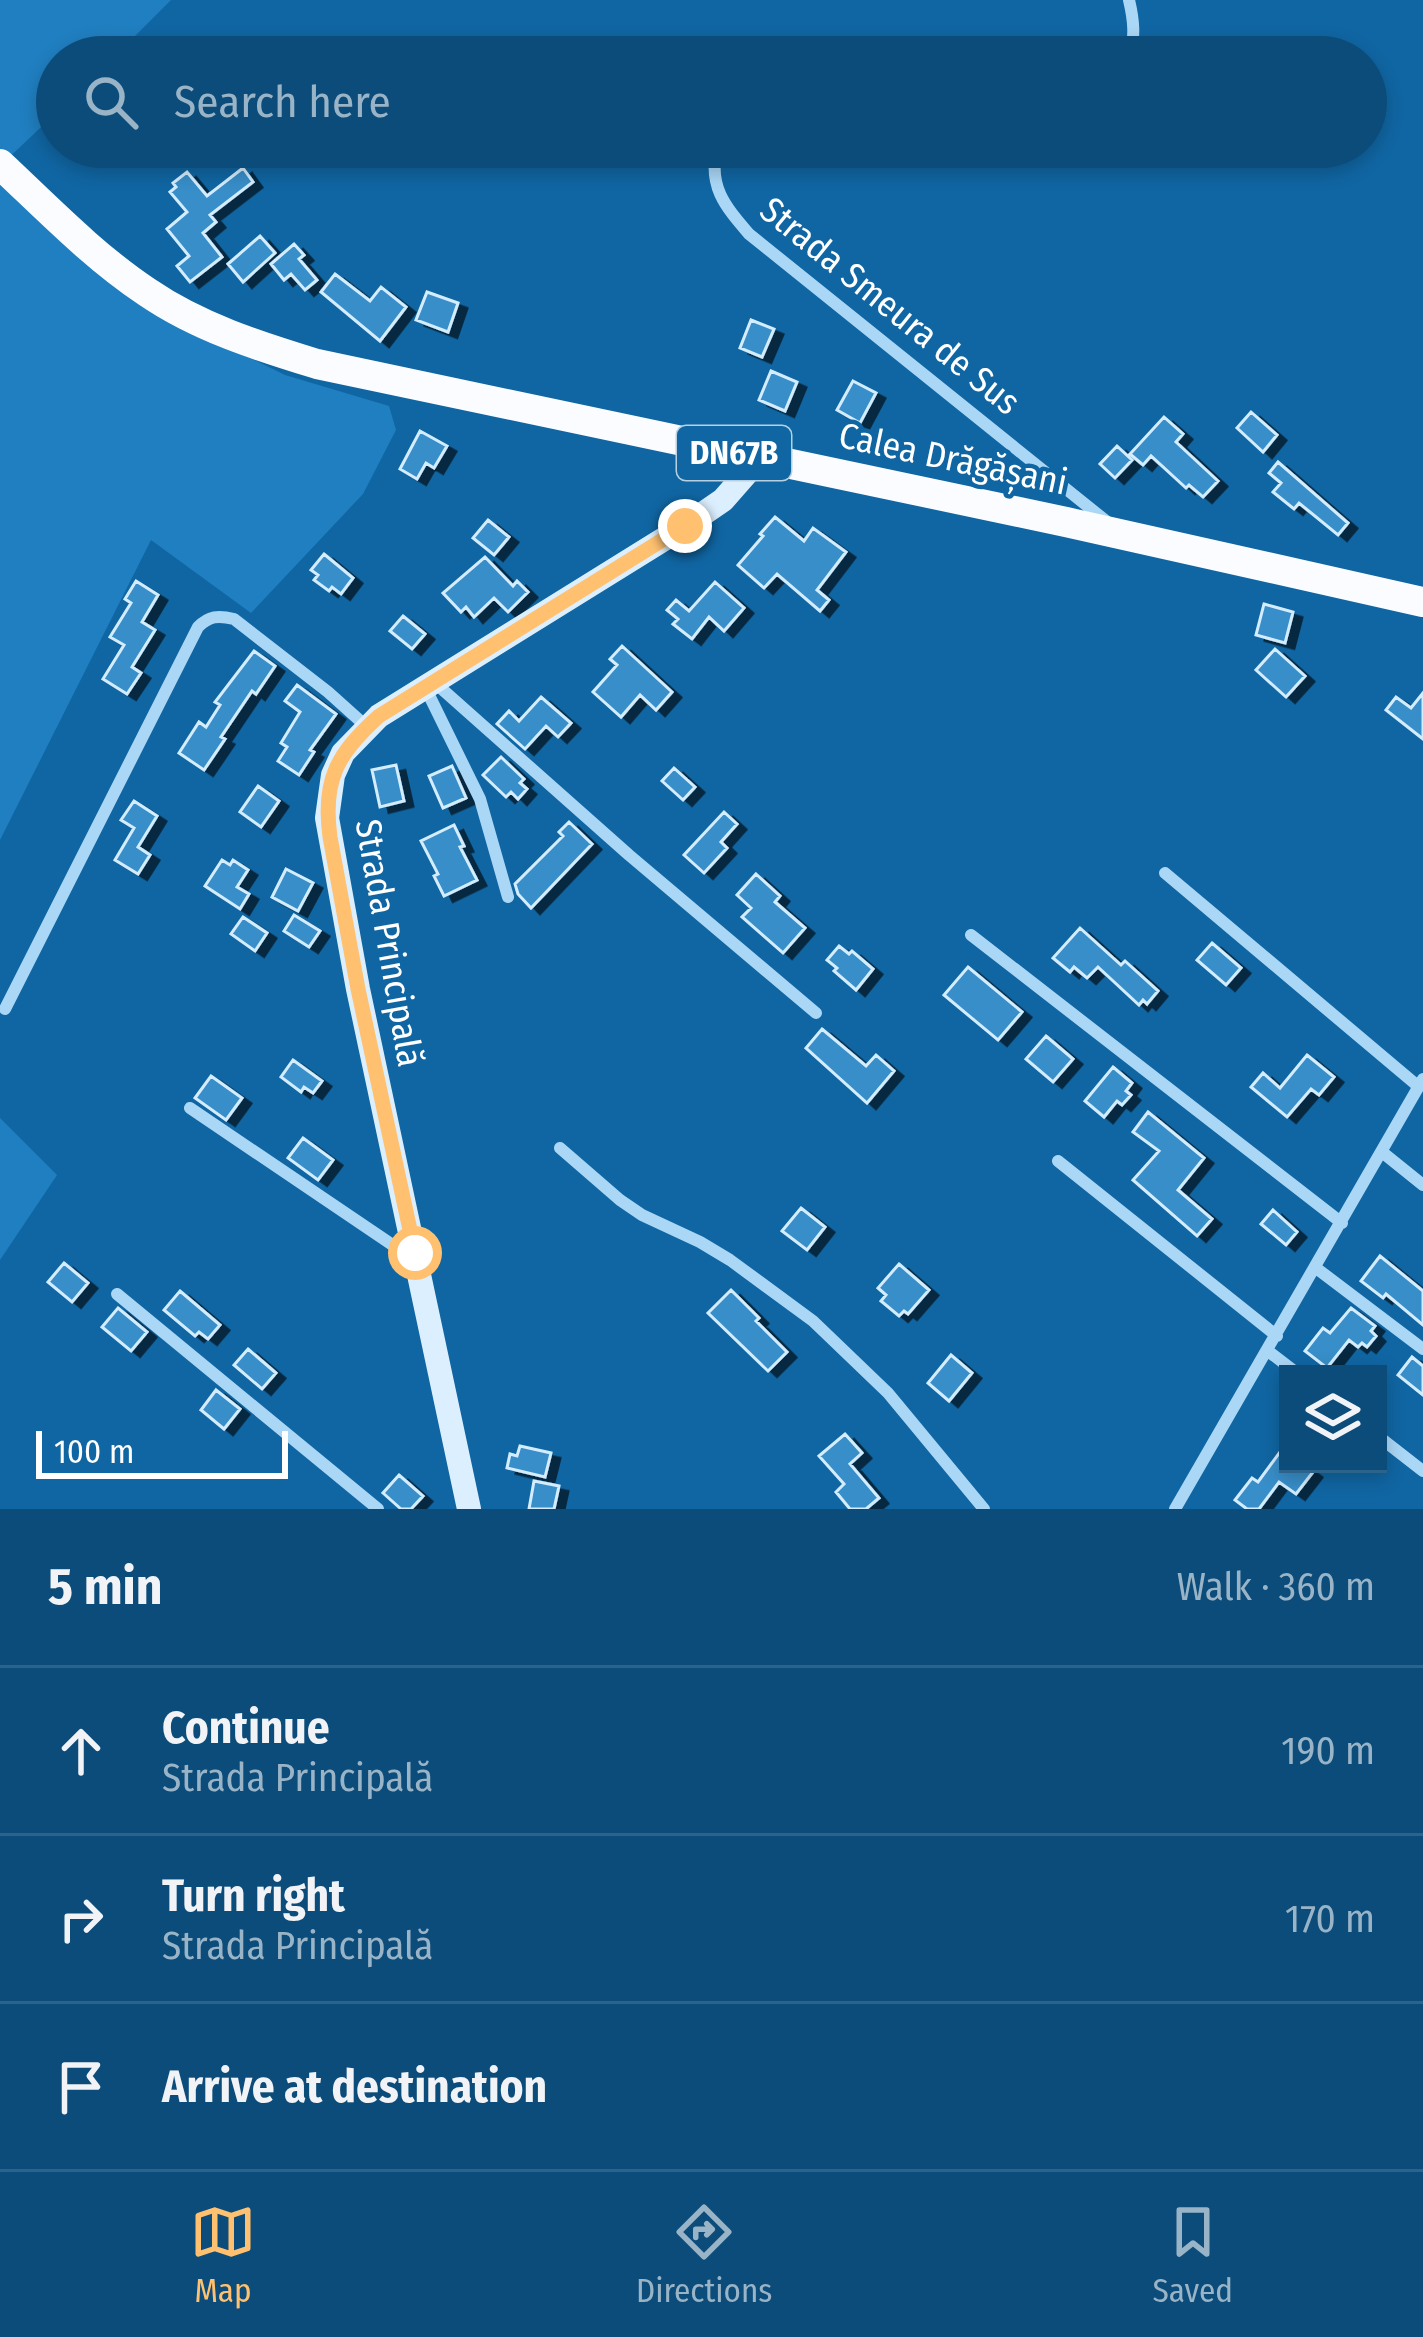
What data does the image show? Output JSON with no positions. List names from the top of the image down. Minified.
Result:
{"streets":{"main road":["DN67B","Calea Drăgășani"],"street":["Strada Smeura de Sus","Strada Principală"]},"crossings":[["Strada Smeura de Sus","Calea Drăgășani"],["Calea Drăgășani","Strada Principală"]],"scale_bar":"100 m","page":{"search":"Search here","scale":"100 m","heading":["5 min","Walk · 360 m"],"list":[["Continue","Strada Principală","190 m"],["Turn right","Strada Principală","170 m"],"Arrive at destination"],"nav":["Map","Directions","Saved"]}}
